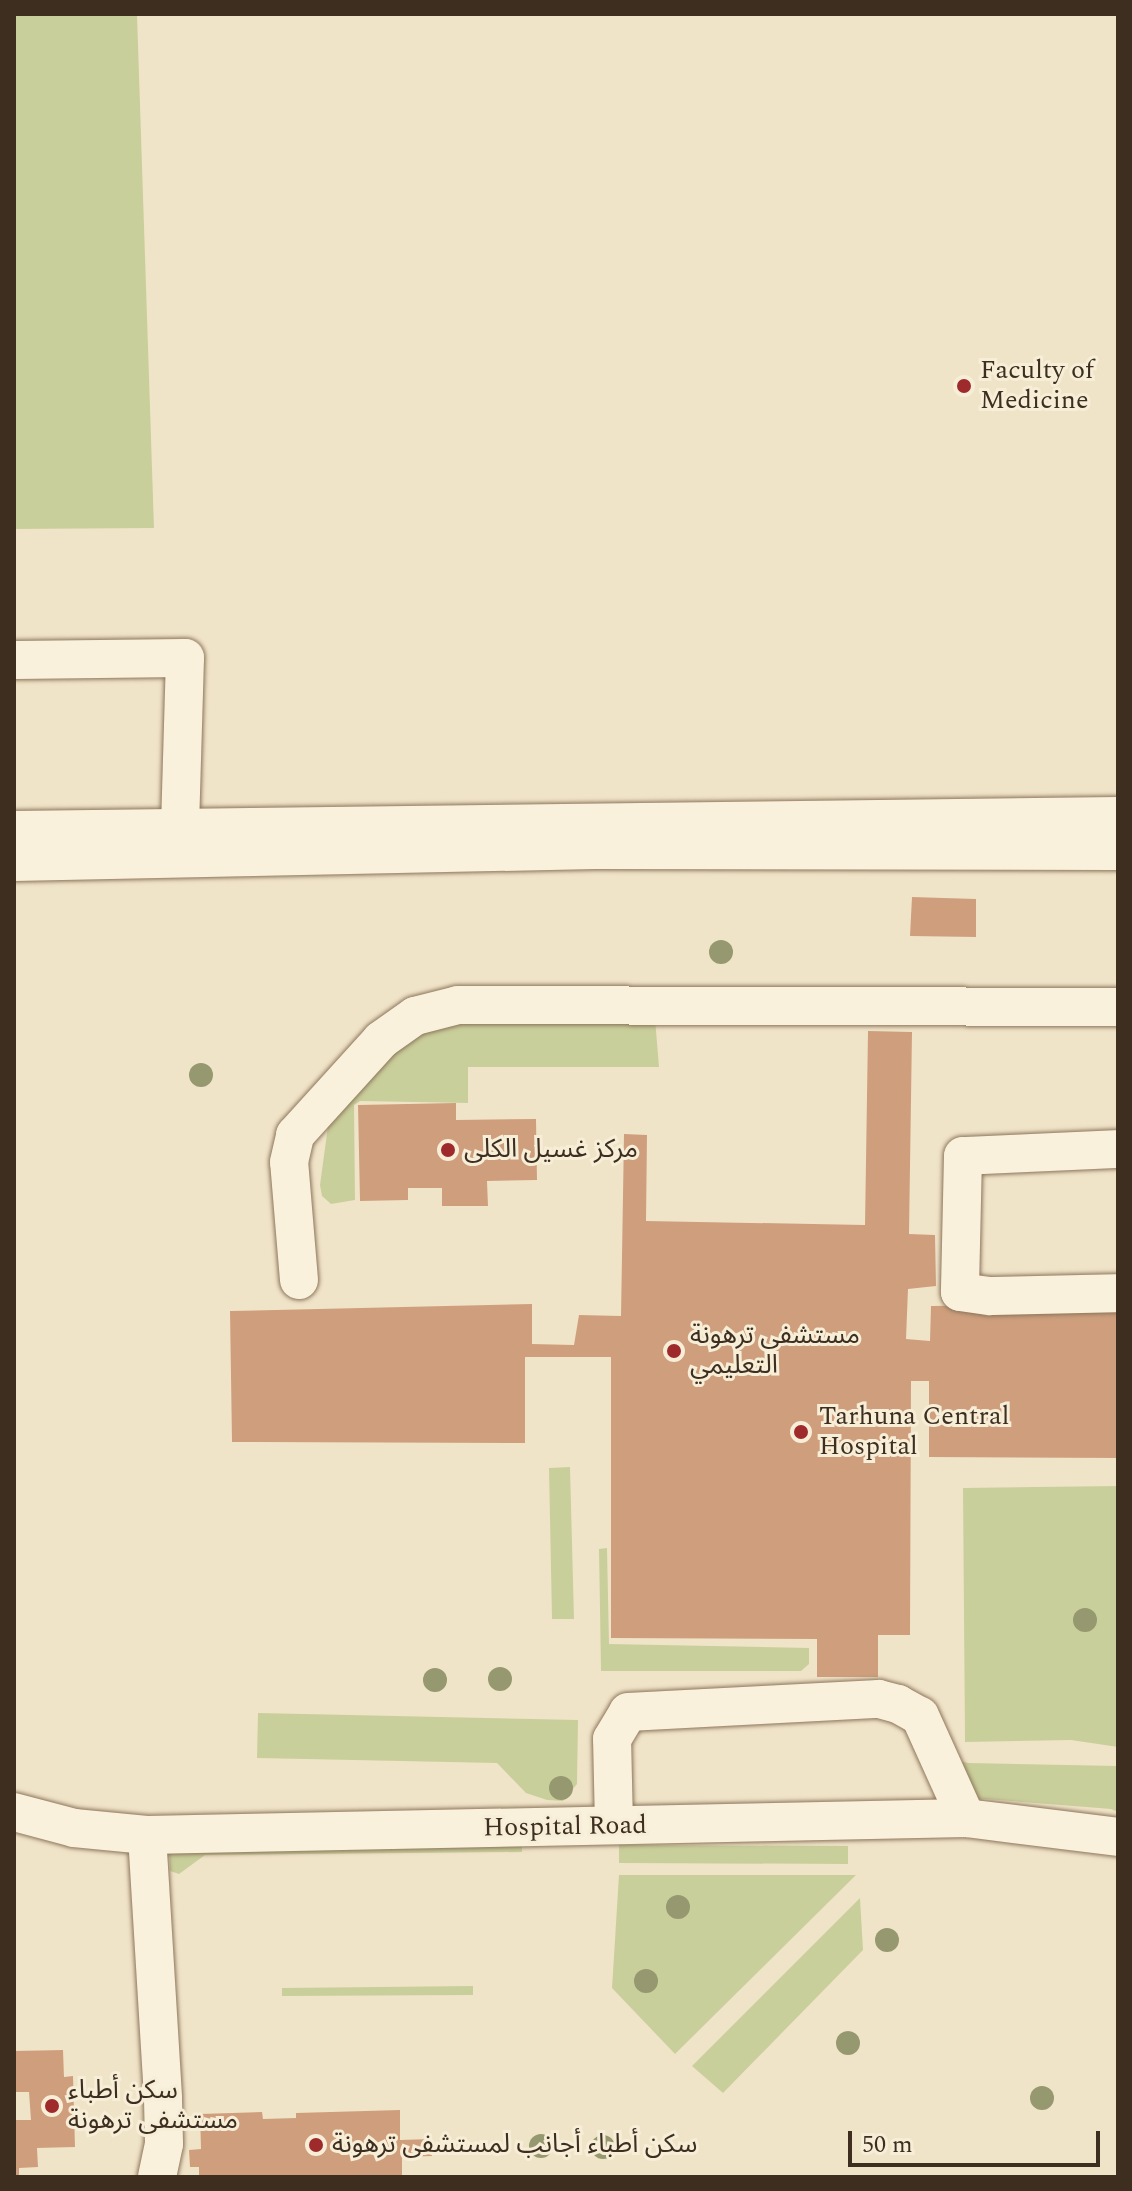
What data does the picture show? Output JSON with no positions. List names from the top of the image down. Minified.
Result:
{"streets":{"street":["Hospital Road"]},"places":["Faculty of Medicine","مركز غسيل الكلى","مستشفى ترهونة التعليمي","Tarhuna Central Hospital","سكن أطباء مستشفى ترهونة","سكن أطباء أجانب لمستشفى ترهونة"],"scale_bar":"50 m"}
